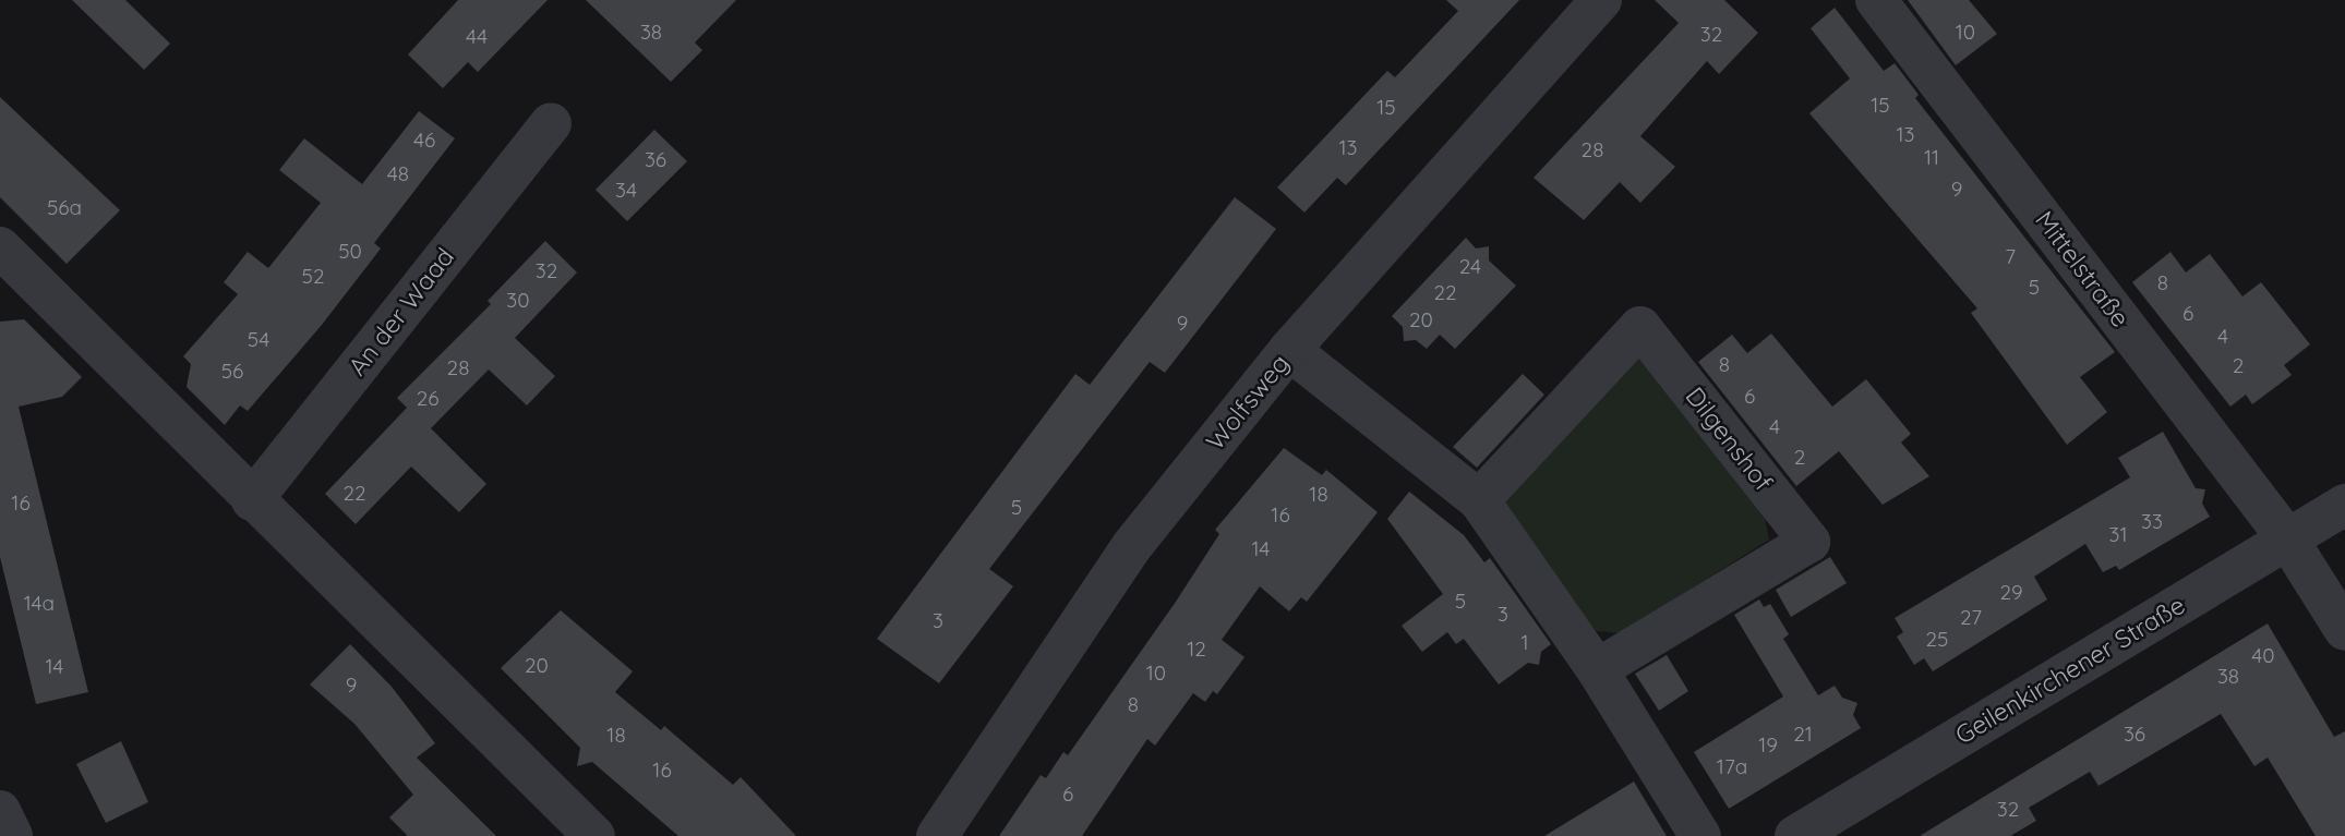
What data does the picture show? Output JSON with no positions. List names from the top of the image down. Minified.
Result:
{"streets":{"street":["Mittelstraße","An der Waad","Wolfsweg","Dilgenshof","Geilenkirchener Straße"]},"crossings":[["Mittelstraße","Geilenkirchener Straße"]],"house_numbers":["38","10","32","44","15","15","13","46","13","28","11","36","48","9","34","56a","50","7","24","32","52","8","5","22","30","6","20","9","4","54","8","2","28","56","6","26","4","2","22","18","16","5","16","33","31","14","29","5","14a","3","27","3","25","1","12","40","20","14","10","38","9","8","21","36","18","19","17a","16","6","32"]}
